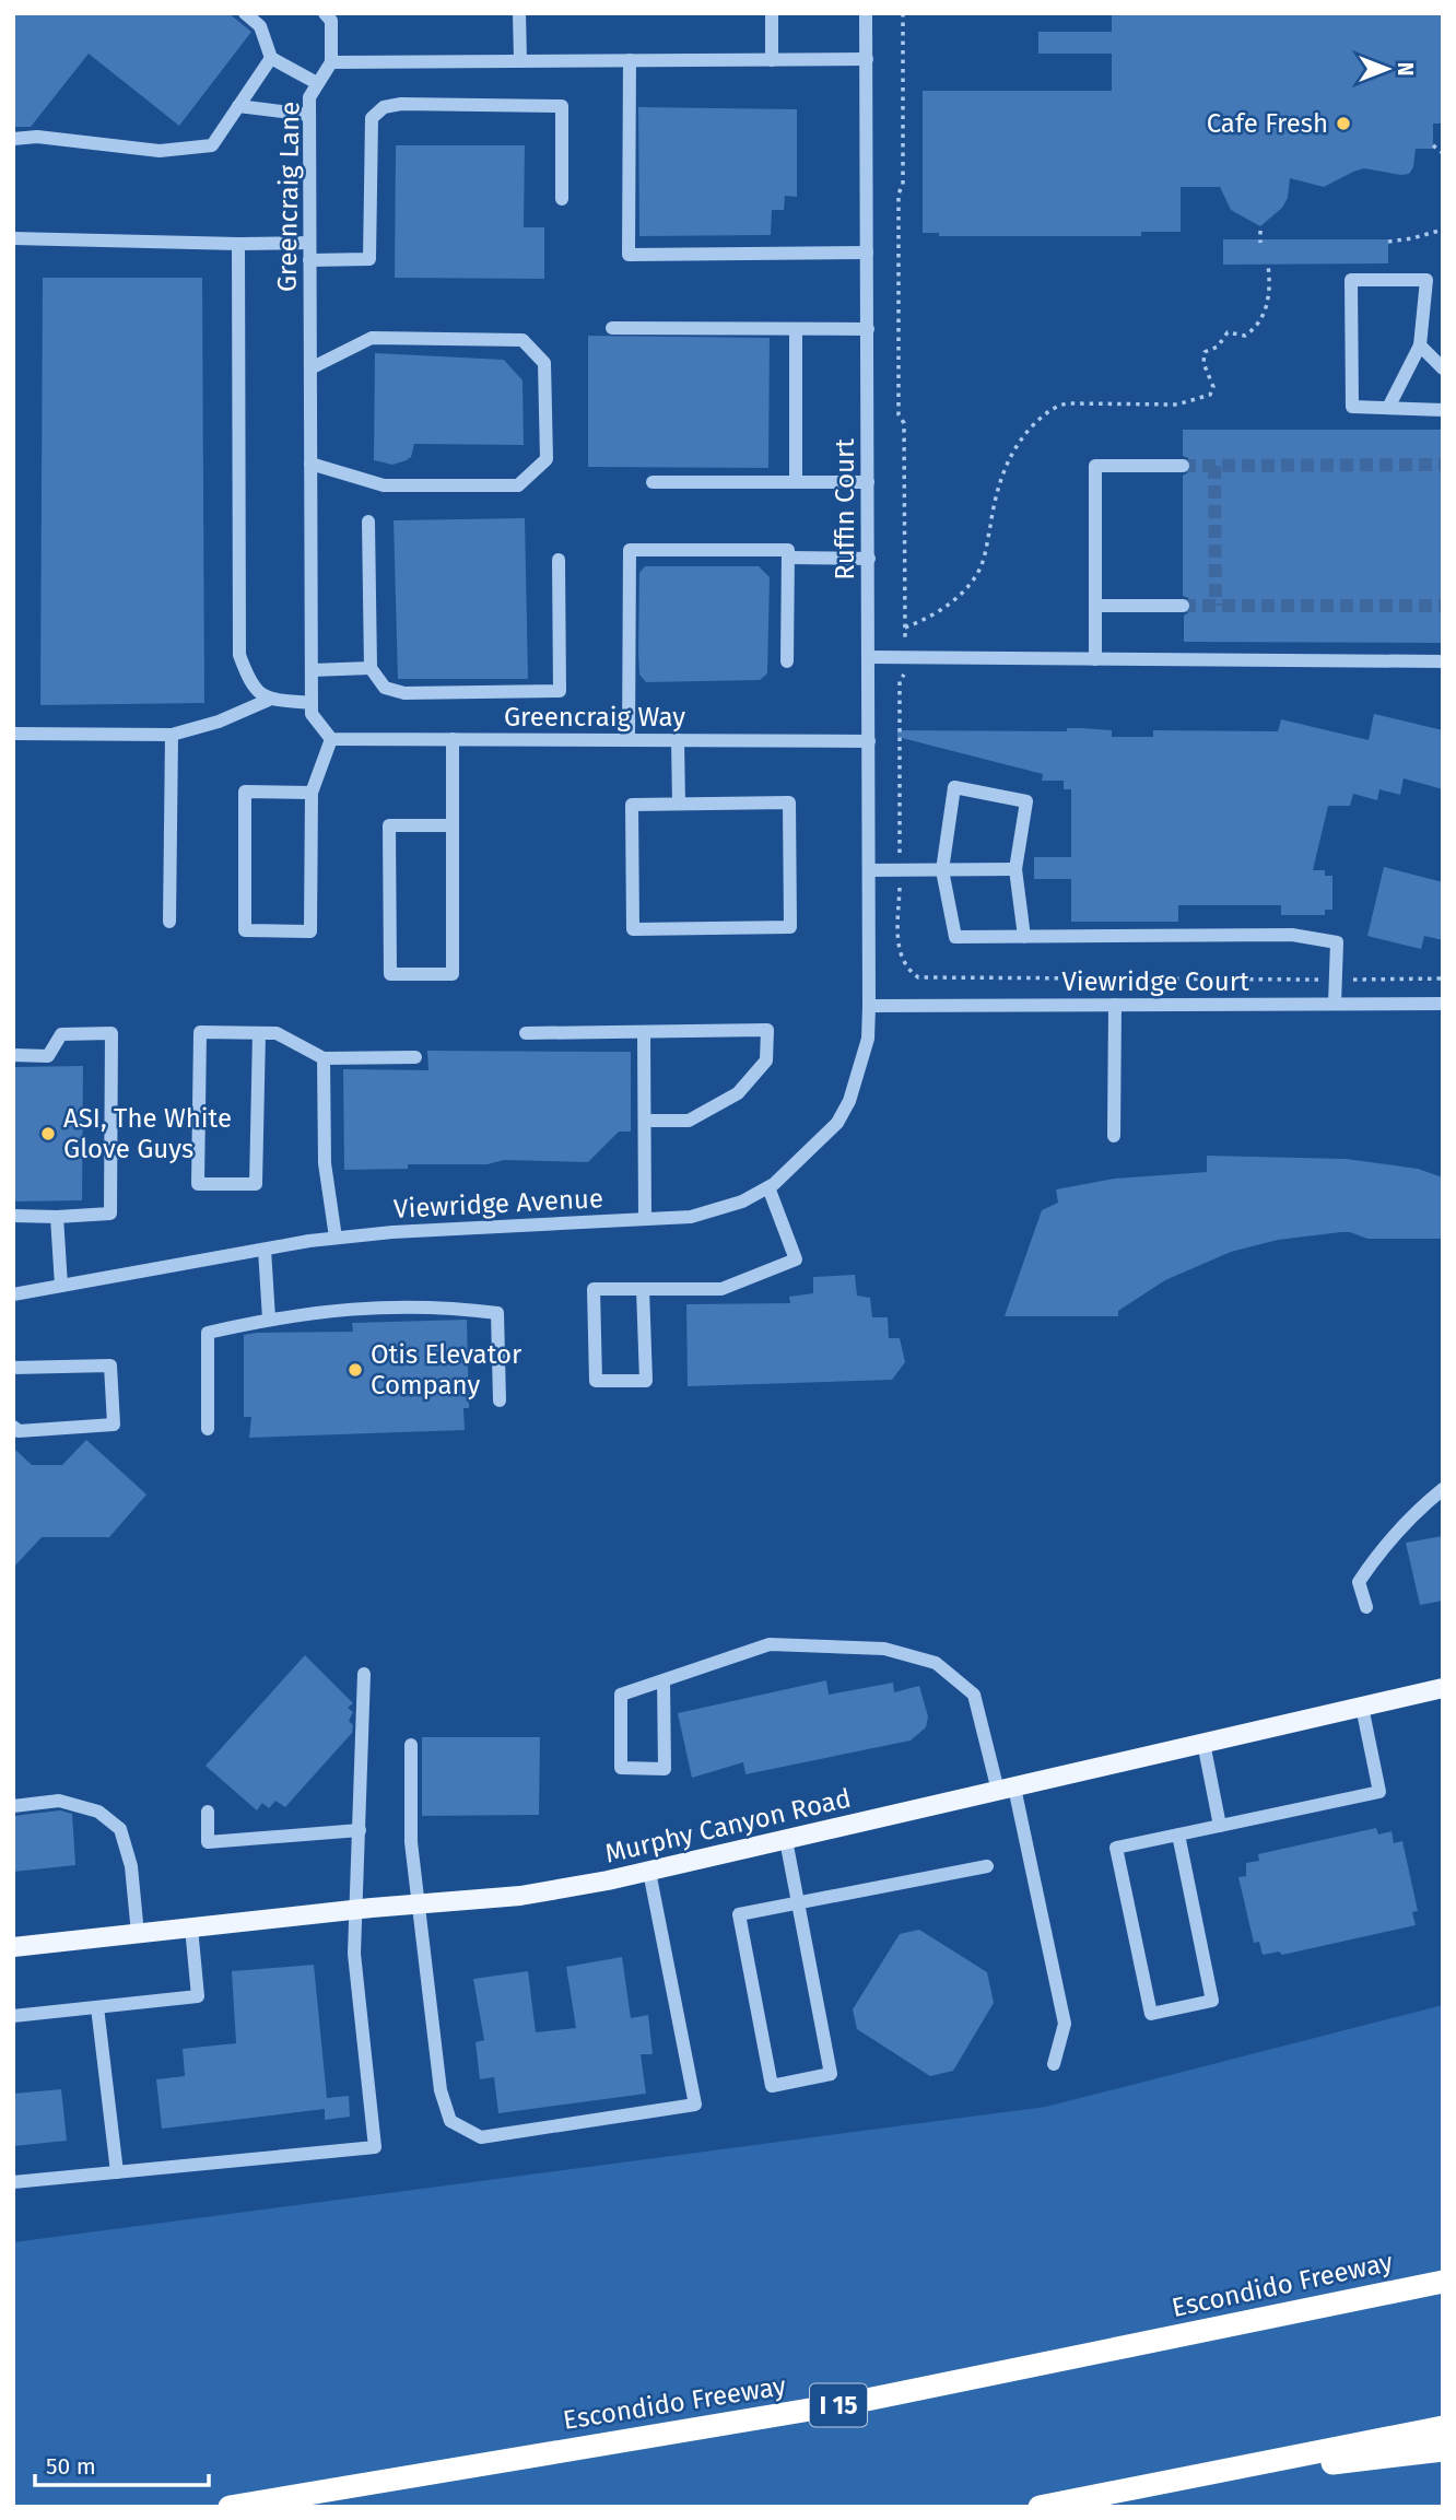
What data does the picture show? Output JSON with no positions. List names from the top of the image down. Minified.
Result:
{"streets":{"highway":["Escondido Freeway","I 15"],"main road":["Murphy Canyon Road"],"street":["Greencraig Lane","Ruffin Court","Greencraig Way","Viewridge Court","Viewridge Avenue"]},"crossings":[["Greencraig Lane","Greencraig Way"],["Ruffin Court","Greencraig Way"],["Ruffin Court","Viewridge Court"],["Ruffin Court","Viewridge Avenue"],["Viewridge Court","Viewridge Avenue"]],"places":["Cafe Fresh","ASI, The White Glove Guys","Otis Elevator Company"],"scale_bar":"50 m","north":"right"}
